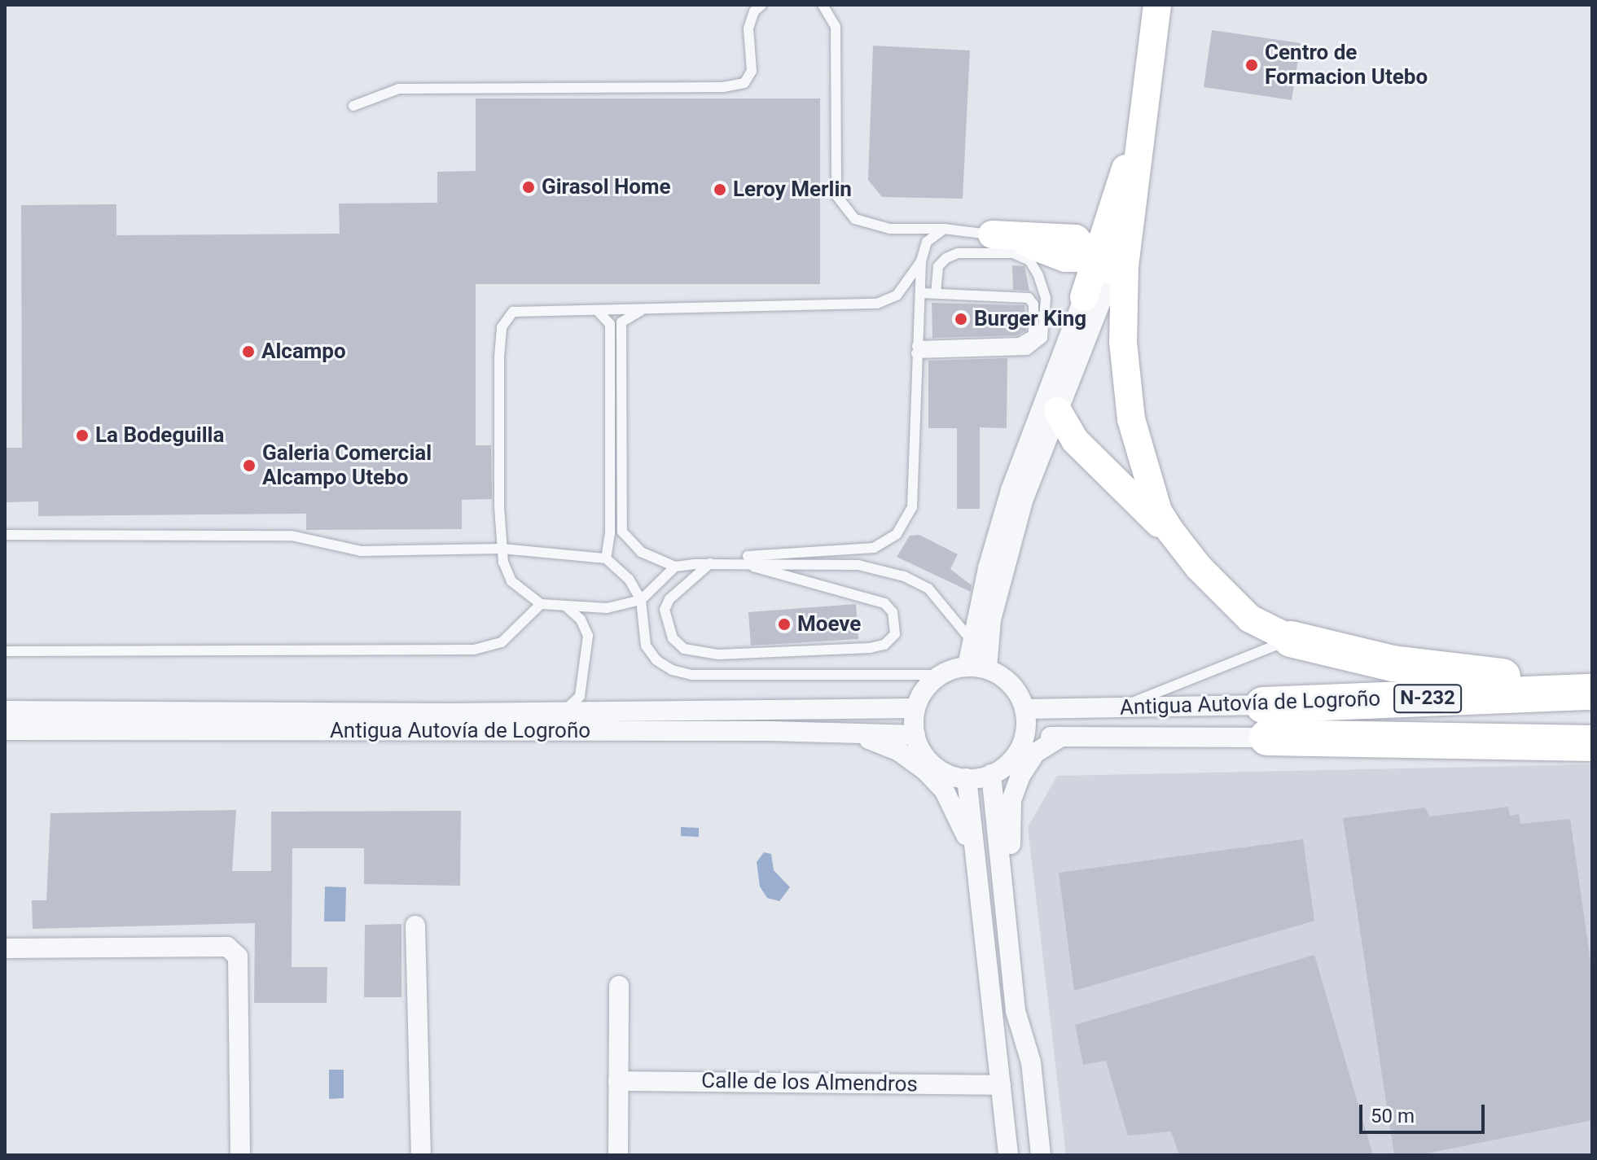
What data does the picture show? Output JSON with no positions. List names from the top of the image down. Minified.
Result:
{"streets":{"highway":["N-232","Antigua Autovía de Logroño"],"street":["Calle de los Almendros"]},"places":["Centro de Formacion Utebo","Girasol Home","Leroy Merlin","Burger King","Alcampo","La Bodeguilla","Galeria Comercial Alcampo Utebo","Moeve"],"scale_bar":"50 m"}
